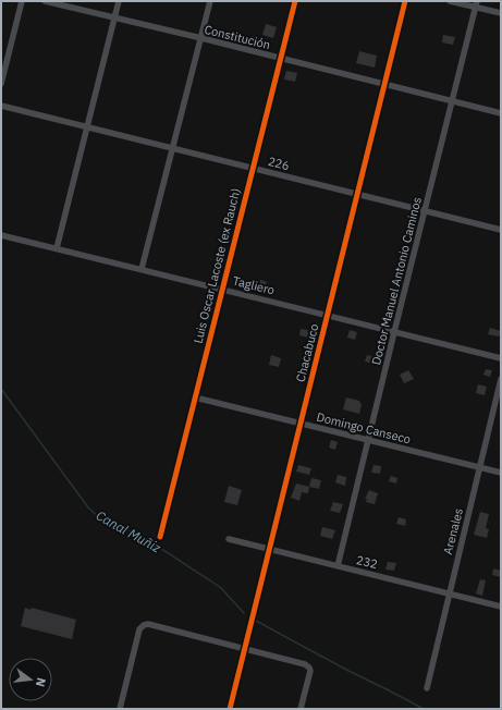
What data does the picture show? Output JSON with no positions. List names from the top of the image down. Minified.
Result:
{"streets":{"street":["Constitución","226","Luis Oscar Lacoste (ex Rauch)","Doctor Manuel Antonio Caminos","Tagliero","Chacabuco","Domingo Canseco","Arenales","232"]},"crossings":[["Constitución","Luis Oscar Lacoste (ex Rauch)"],["Constitución","Doctor Manuel Antonio Caminos"],["Constitución","Chacabuco"],["226","Luis Oscar Lacoste (ex Rauch)"],["226","Doctor Manuel Antonio Caminos"],["226","Chacabuco"],["Luis Oscar Lacoste (ex Rauch)","Tagliero"],["Luis Oscar Lacoste (ex Rauch)","Domingo Canseco"],["Doctor Manuel Antonio Caminos","Tagliero"],["Doctor Manuel Antonio Caminos","Domingo Canseco"],["Doctor Manuel Antonio Caminos","232"],["Tagliero","Chacabuco"],["Chacabuco","Domingo Canseco"],["Chacabuco","232"],["Domingo Canseco","Arenales"],["Arenales","232"]],"water":["Canal Muñiz"],"north":"right"}
